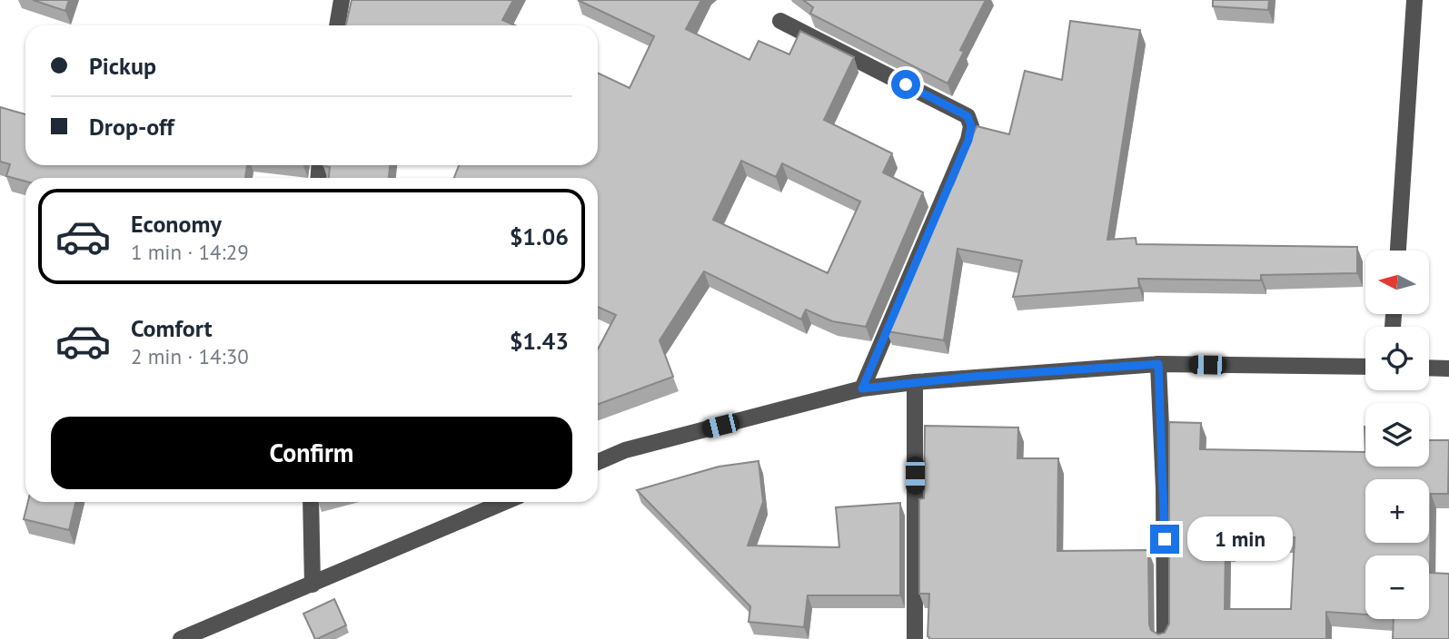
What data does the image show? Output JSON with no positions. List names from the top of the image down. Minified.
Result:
{"north":"left","page":{"banner":["Pickup","Drop-off"],"list":[{"name":"Economy","note":"1 min · 14:29","value":"$1.06"},{"name":"Comfort","note":"2 min · 14:30","value":"$1.43"}],"map_buttons":["+","−"],"buttons":"Confirm","bubble":"1 min"}}
